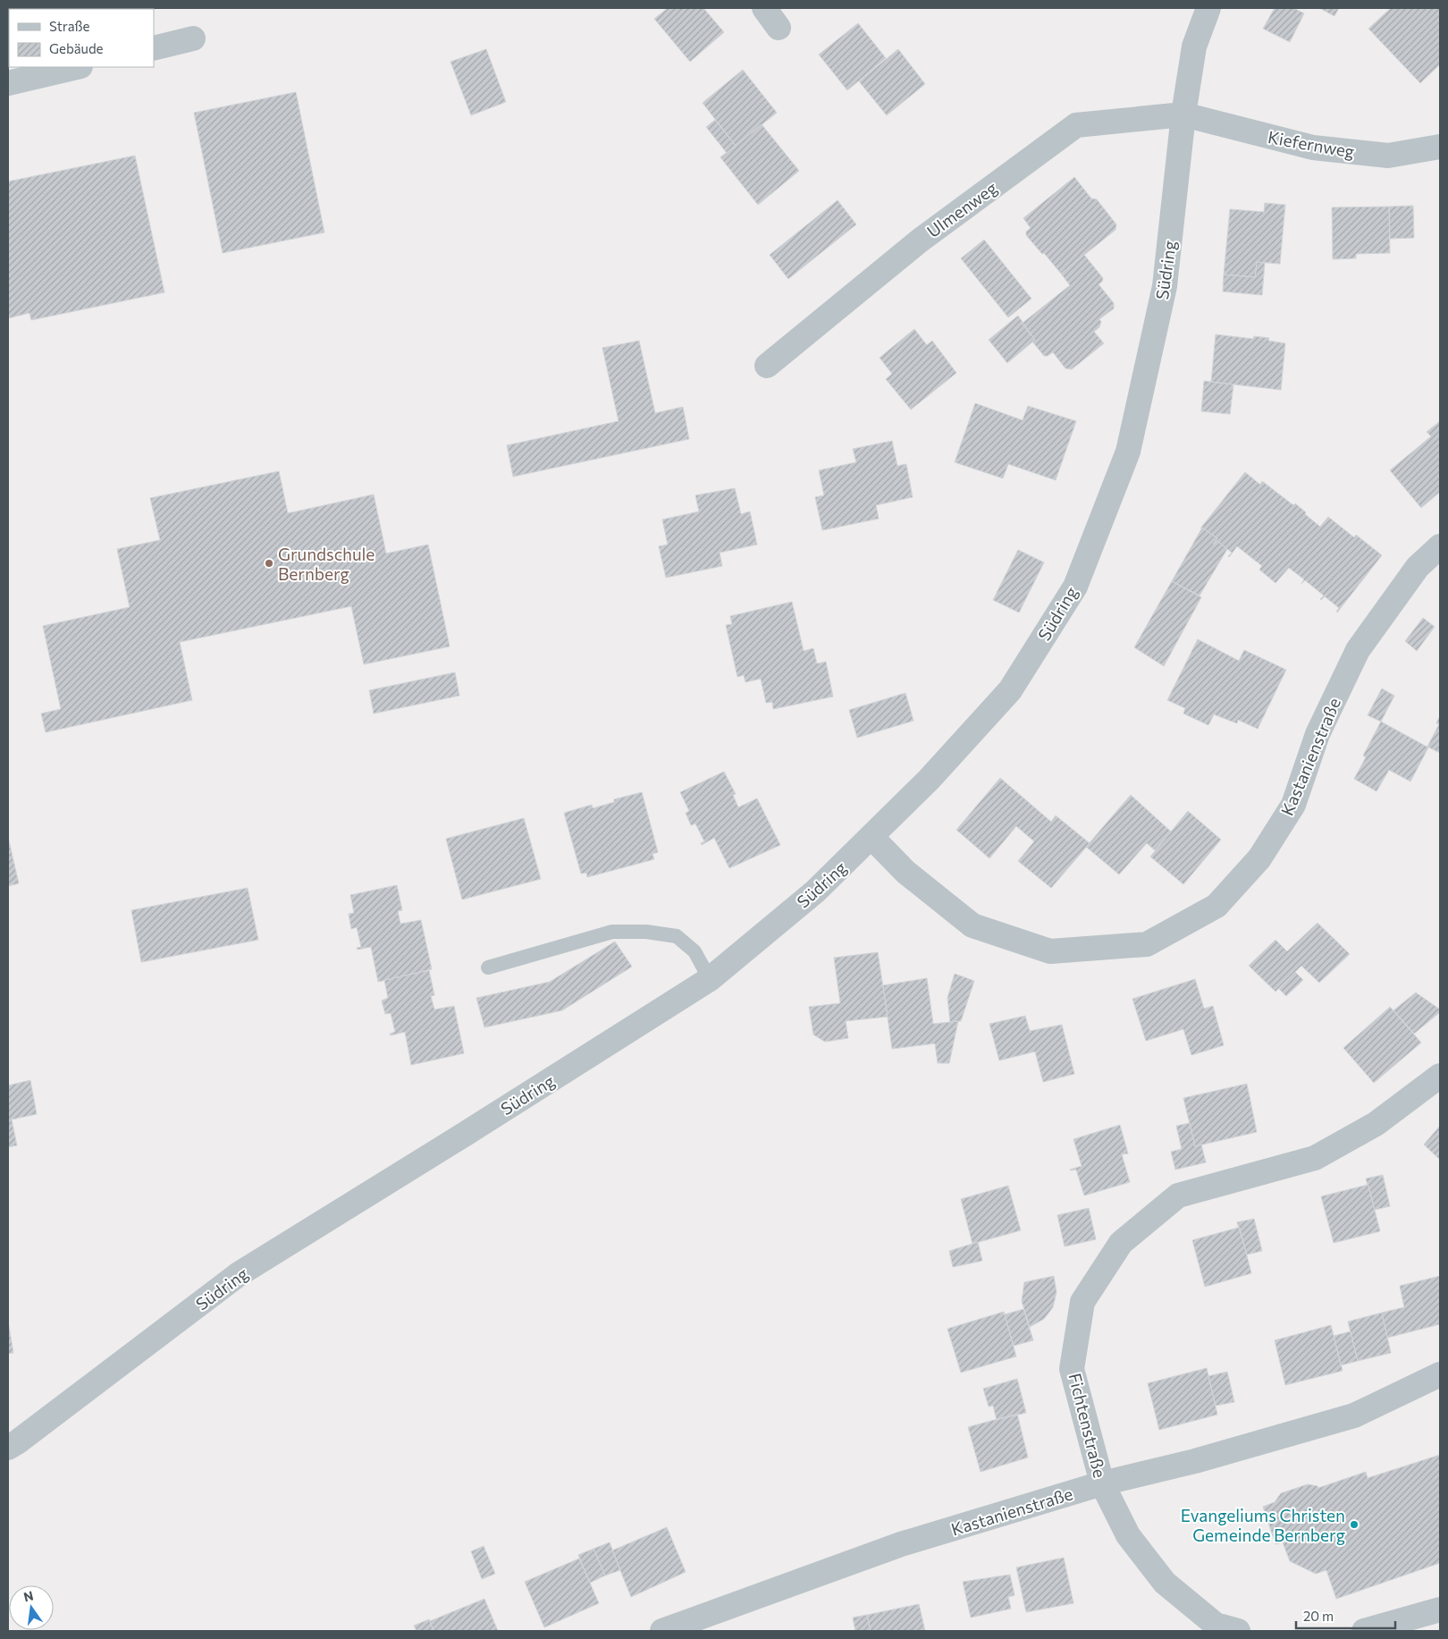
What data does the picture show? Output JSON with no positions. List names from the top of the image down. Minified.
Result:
{"streets":{"street":["Kiefernweg","Ulmenweg","Südring","Kastanienstraße","Fichtenstraße"]},"crossings":[["Kiefernweg","Ulmenweg"],["Kiefernweg","Südring"],["Ulmenweg","Südring"],["Südring","Kastanienstraße"],["Kastanienstraße","Fichtenstraße"]],"places":["Grundschule Bernberg","Evangeliums Christen Gemeinde Bernberg"],"legend":["Straße","Gebäude"],"scale_bar":"20 m","north":"top"}
